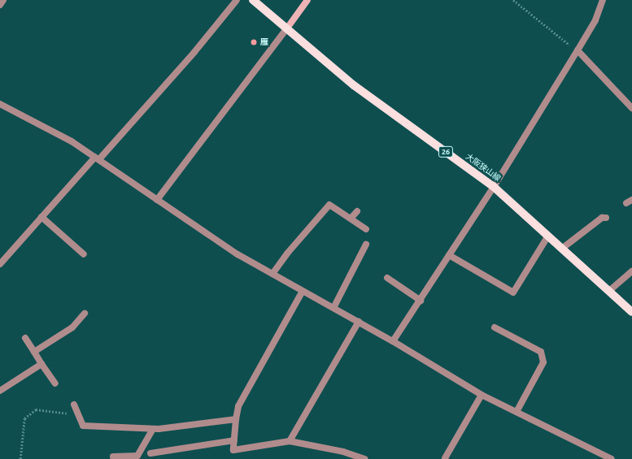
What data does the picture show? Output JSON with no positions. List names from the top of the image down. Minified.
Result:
{"streets":{"main road":["26","大阪狭山線"]},"places":["雁"]}
